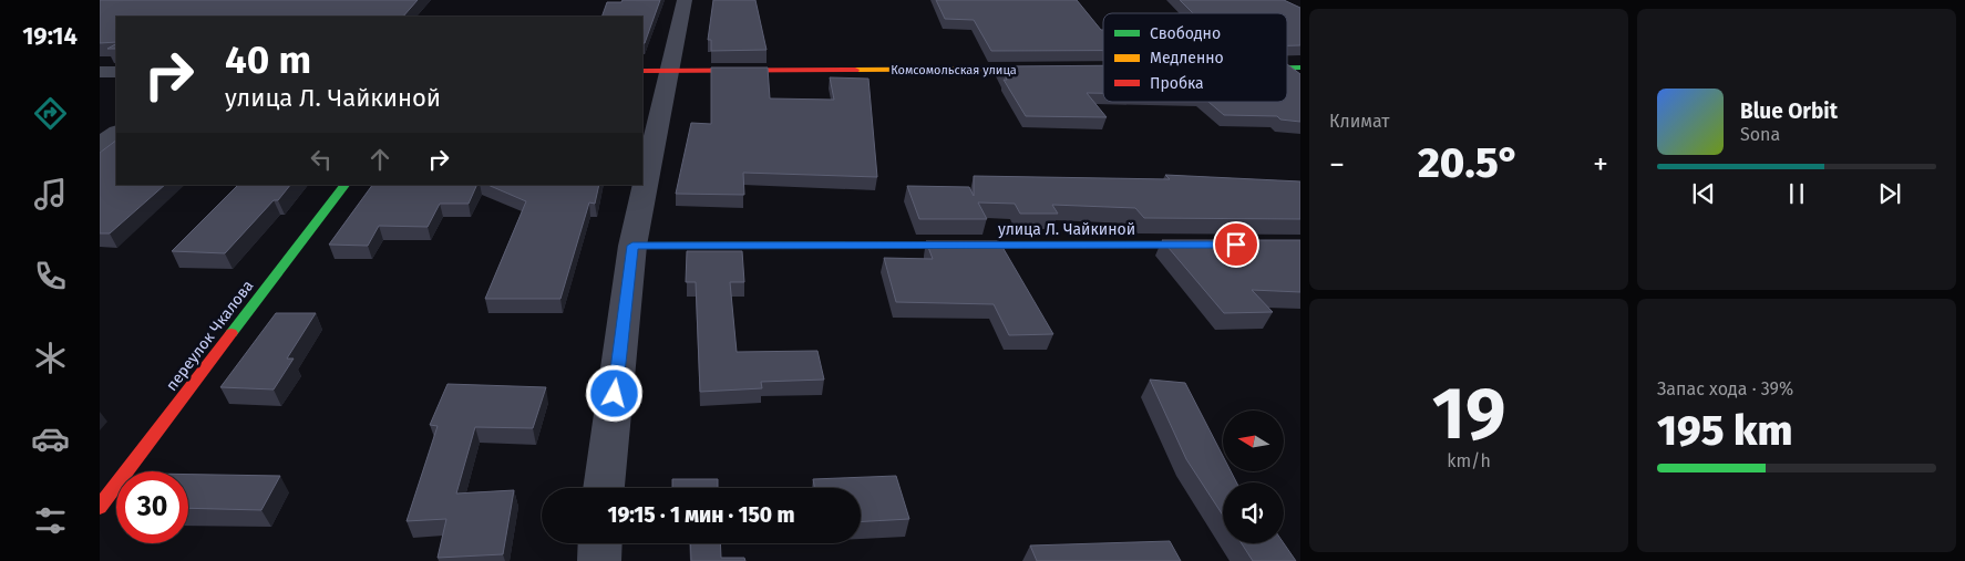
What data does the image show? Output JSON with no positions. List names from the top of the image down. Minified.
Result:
{"streets":{"street":["Комсомольская улица","улица Л. Чайкиной","переулок Чкалова"]},"legend":["Свободно","Медленно","Пробка"],"north":"left","page":{"tabs":"19:14","tile":["Климат",["19","km/h"],["Запас хода · 39%","195 km"]],"turn":["40 m","улица Л. Чайкиной"],"song":["Blue Orbit","Sona"],"heat":["−","20.5°","+"],"limit":"30","trip":"19:15 · 1 мин · 150 m"}}
